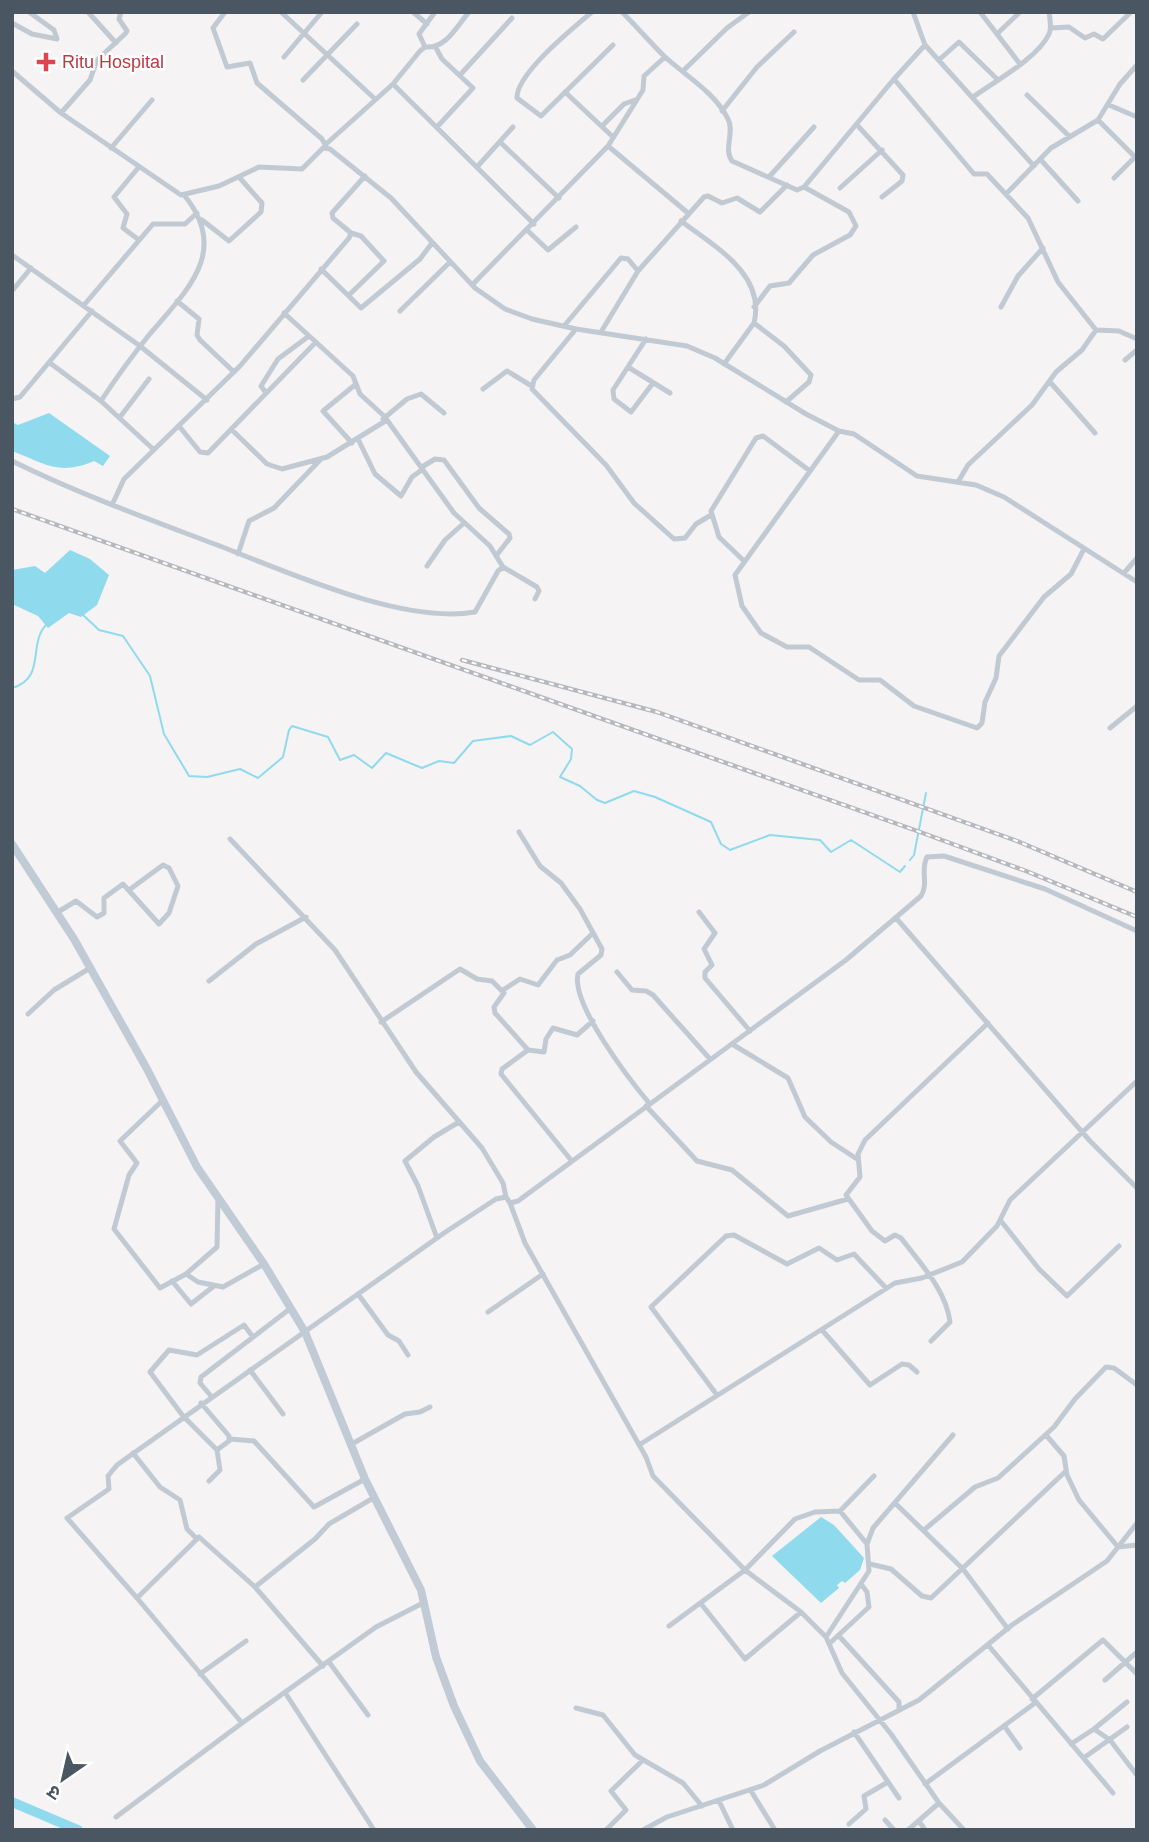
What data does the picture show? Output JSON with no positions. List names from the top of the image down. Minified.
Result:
{"places":{"health":["Ritu Hospital"]},"north":"bottom left"}
